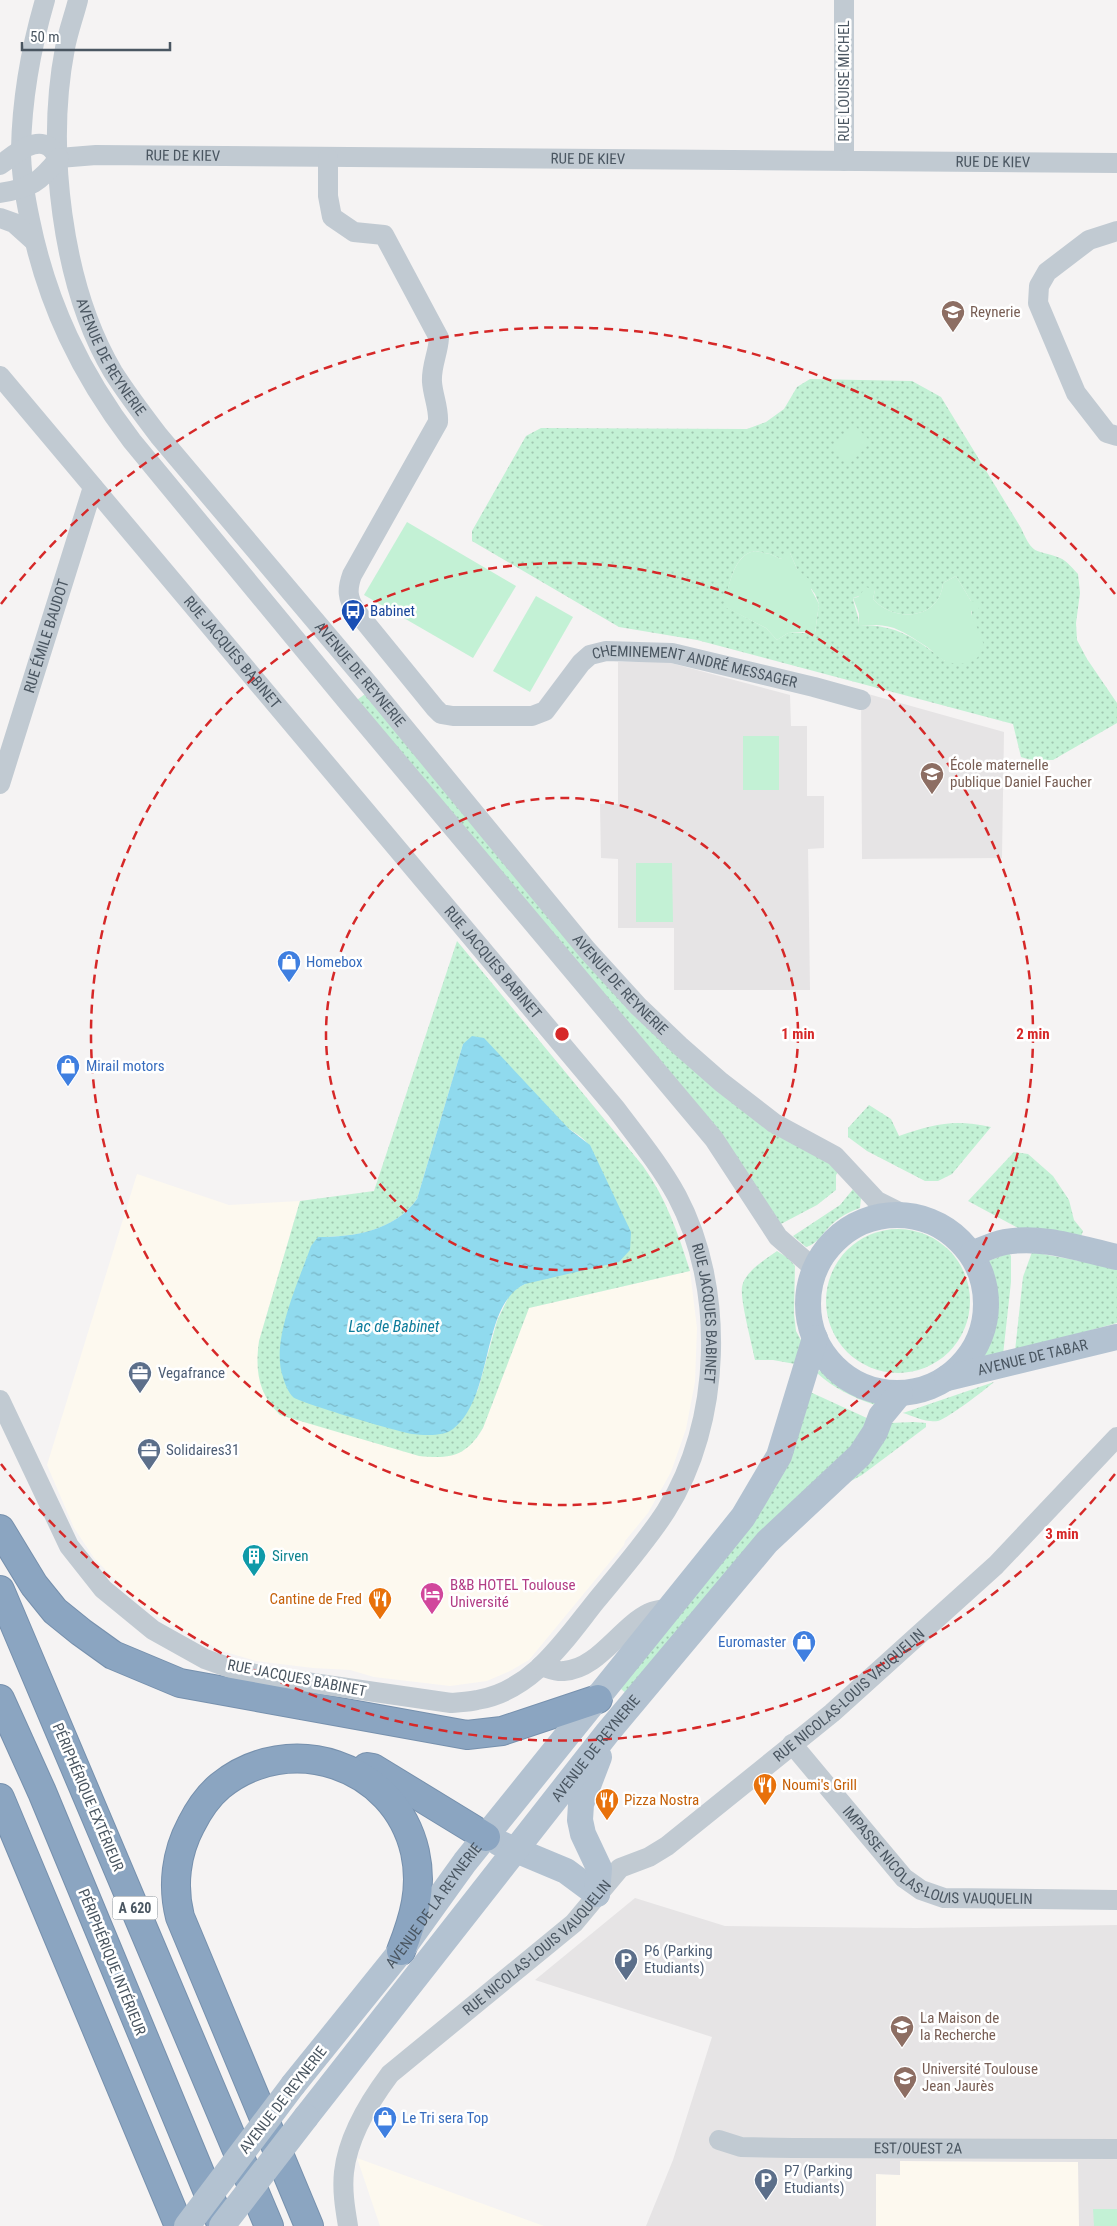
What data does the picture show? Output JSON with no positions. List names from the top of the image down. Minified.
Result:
{"streets":{"highway":["PÉRIPHÉRIQUE EXTÉRIEUR","A 620","PÉRIPHÉRIQUE INTÉRIEUR"],"main road":["AVENUE DE REYNERIE","AVENUE DE TABAR","AVENUE DE LA REYNERIE"],"street":["RUE LOUISE MICHEL","RUE DE KIEV","RUE ÉMILE BAUDOT","RUE JACQUES BABINET","CHEMINEMENT ANDRÉ MESSAGER","RUE NICOLAS-LOUIS VAUQUELIN","IMPASSE NICOLAS-LOUIS VAUQUELIN","EST/OUEST 2A"]},"crossings":[["RUE LOUISE MICHEL","RUE DE KIEV"],["RUE DE KIEV","AVENUE DE REYNERIE"],["RUE DE KIEV","CHEMINEMENT ANDRÉ MESSAGER"],["AVENUE DE REYNERIE","AVENUE DE TABAR"],["AVENUE DE REYNERIE","AVENUE DE LA REYNERIE"],["AVENUE DE REYNERIE","PÉRIPHÉRIQUE INTÉRIEUR"],["RUE ÉMILE BAUDOT","RUE JACQUES BABINET"],["RUE NICOLAS-LOUIS VAUQUELIN","IMPASSE NICOLAS-LOUIS VAUQUELIN"]],"water":["Lac de Babinet"],"places":{"school or university":["Reynerie","École maternelle publique Daniel Faucher","La Maison de la Recherche","Université Toulouse Jean Jaurès"],"bus stop":["Babinet"],"shop":["Homebox","Mirail motors","Euromaster","Le Tri sera Top"],"office":["Vegafrance","Solidaires31"],"building":["Sirven"],"hotel":["B&B HOTEL Toulouse Université"],"restaurant":["Cantine de Fred","Noumi's Grill","Pizza Nostra"],"parking":["P6 (Parking Etudiants)","P7 (Parking Etudiants)"]},"scale_bar":"50 m","rings":["1 min","2 min","3 min"]}
